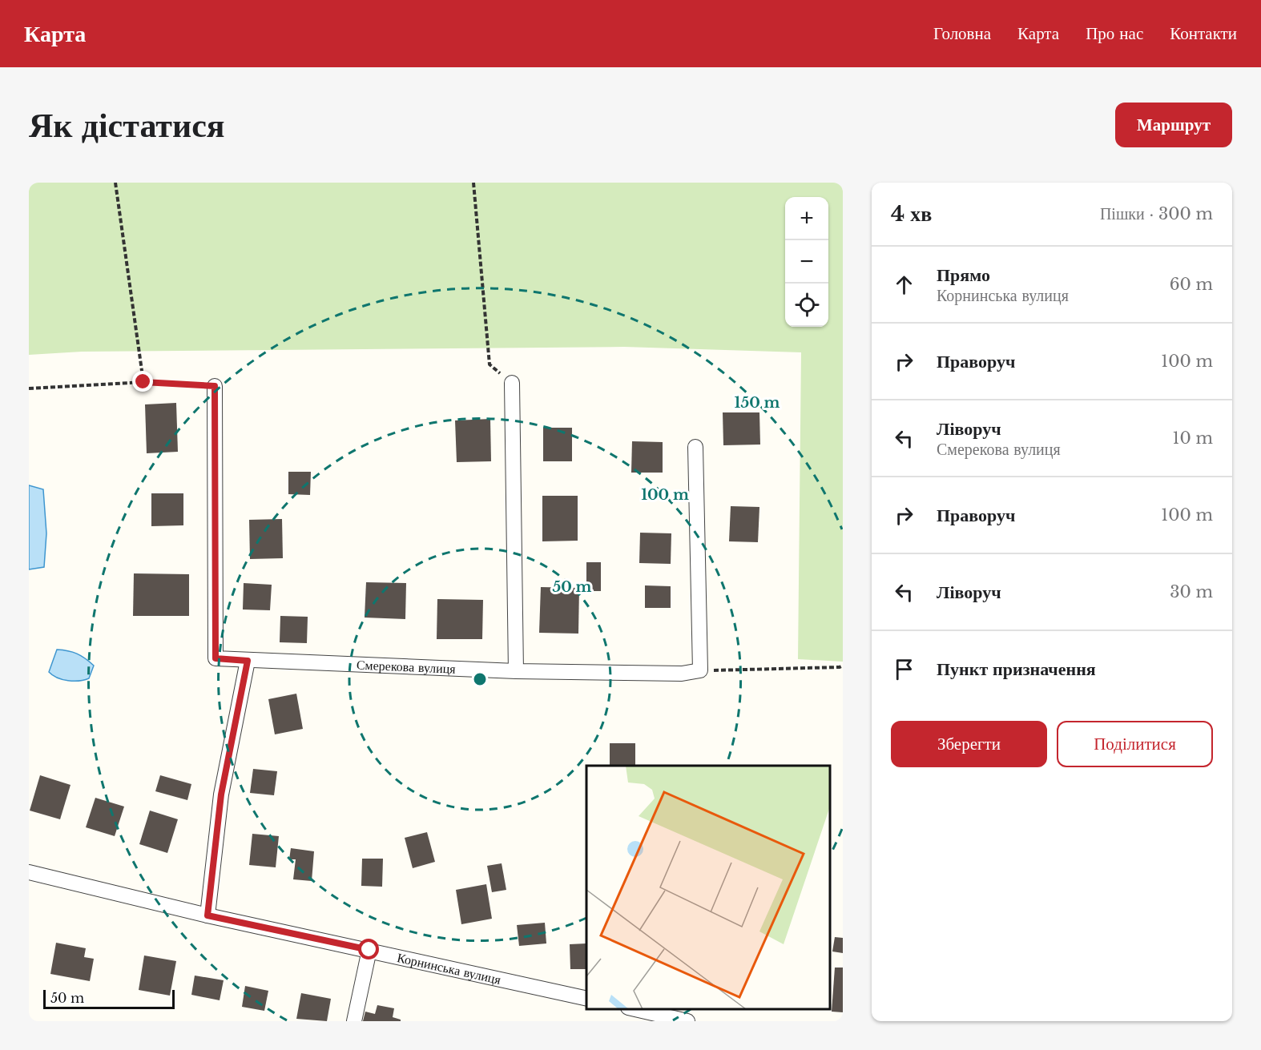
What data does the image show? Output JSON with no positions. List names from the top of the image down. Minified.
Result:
{"streets":{"street":["Смерекова вулиця","Корнинська вулиця"]},"scale_bar":"50 m","page":{"header":"Карта","nav":["Головна","Карта","Про нас","Контакти"],"buttons":["Маршрут",["Зберегти","Поділитися"]],"title":"Як дістатися","heading":["4 хв","Пішки · 300 m"],"map_buttons":["+","−"],"list":[["Прямо","Корнинська вулиця","60 m"],["Праворуч","100 m"],["Ліворуч","Смерекова вулиця","10 m"],["Праворуч","100 m"],["Ліворуч","30 m"],"Пункт призначення"],"scale":"50 m"},"rings":["150 m","100 m","50 m"]}
